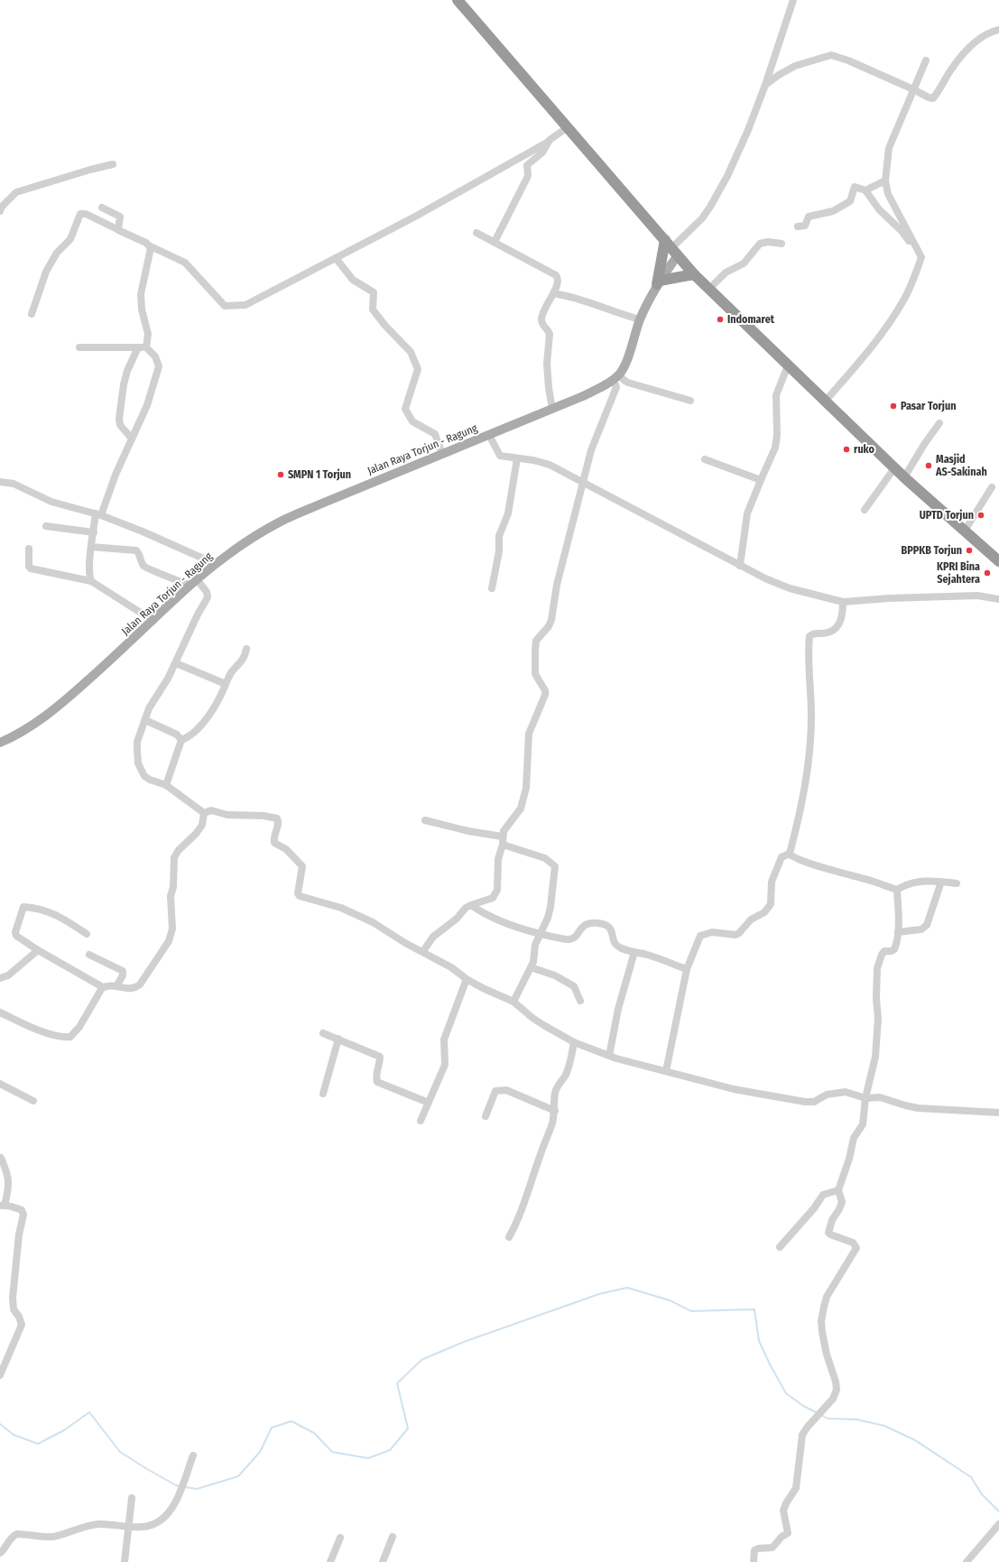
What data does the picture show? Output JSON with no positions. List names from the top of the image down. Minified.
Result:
{"streets":{"main road":["Jalan Raya Torjun - Ragung"]},"places":["Indomaret","Pasar Torjun","ruko","Masjid AS-Sakinah","SMPN 1 Torjun","UPTD Torjun","BPPKB Torjun","KPRI Bina Sejahtera"]}
